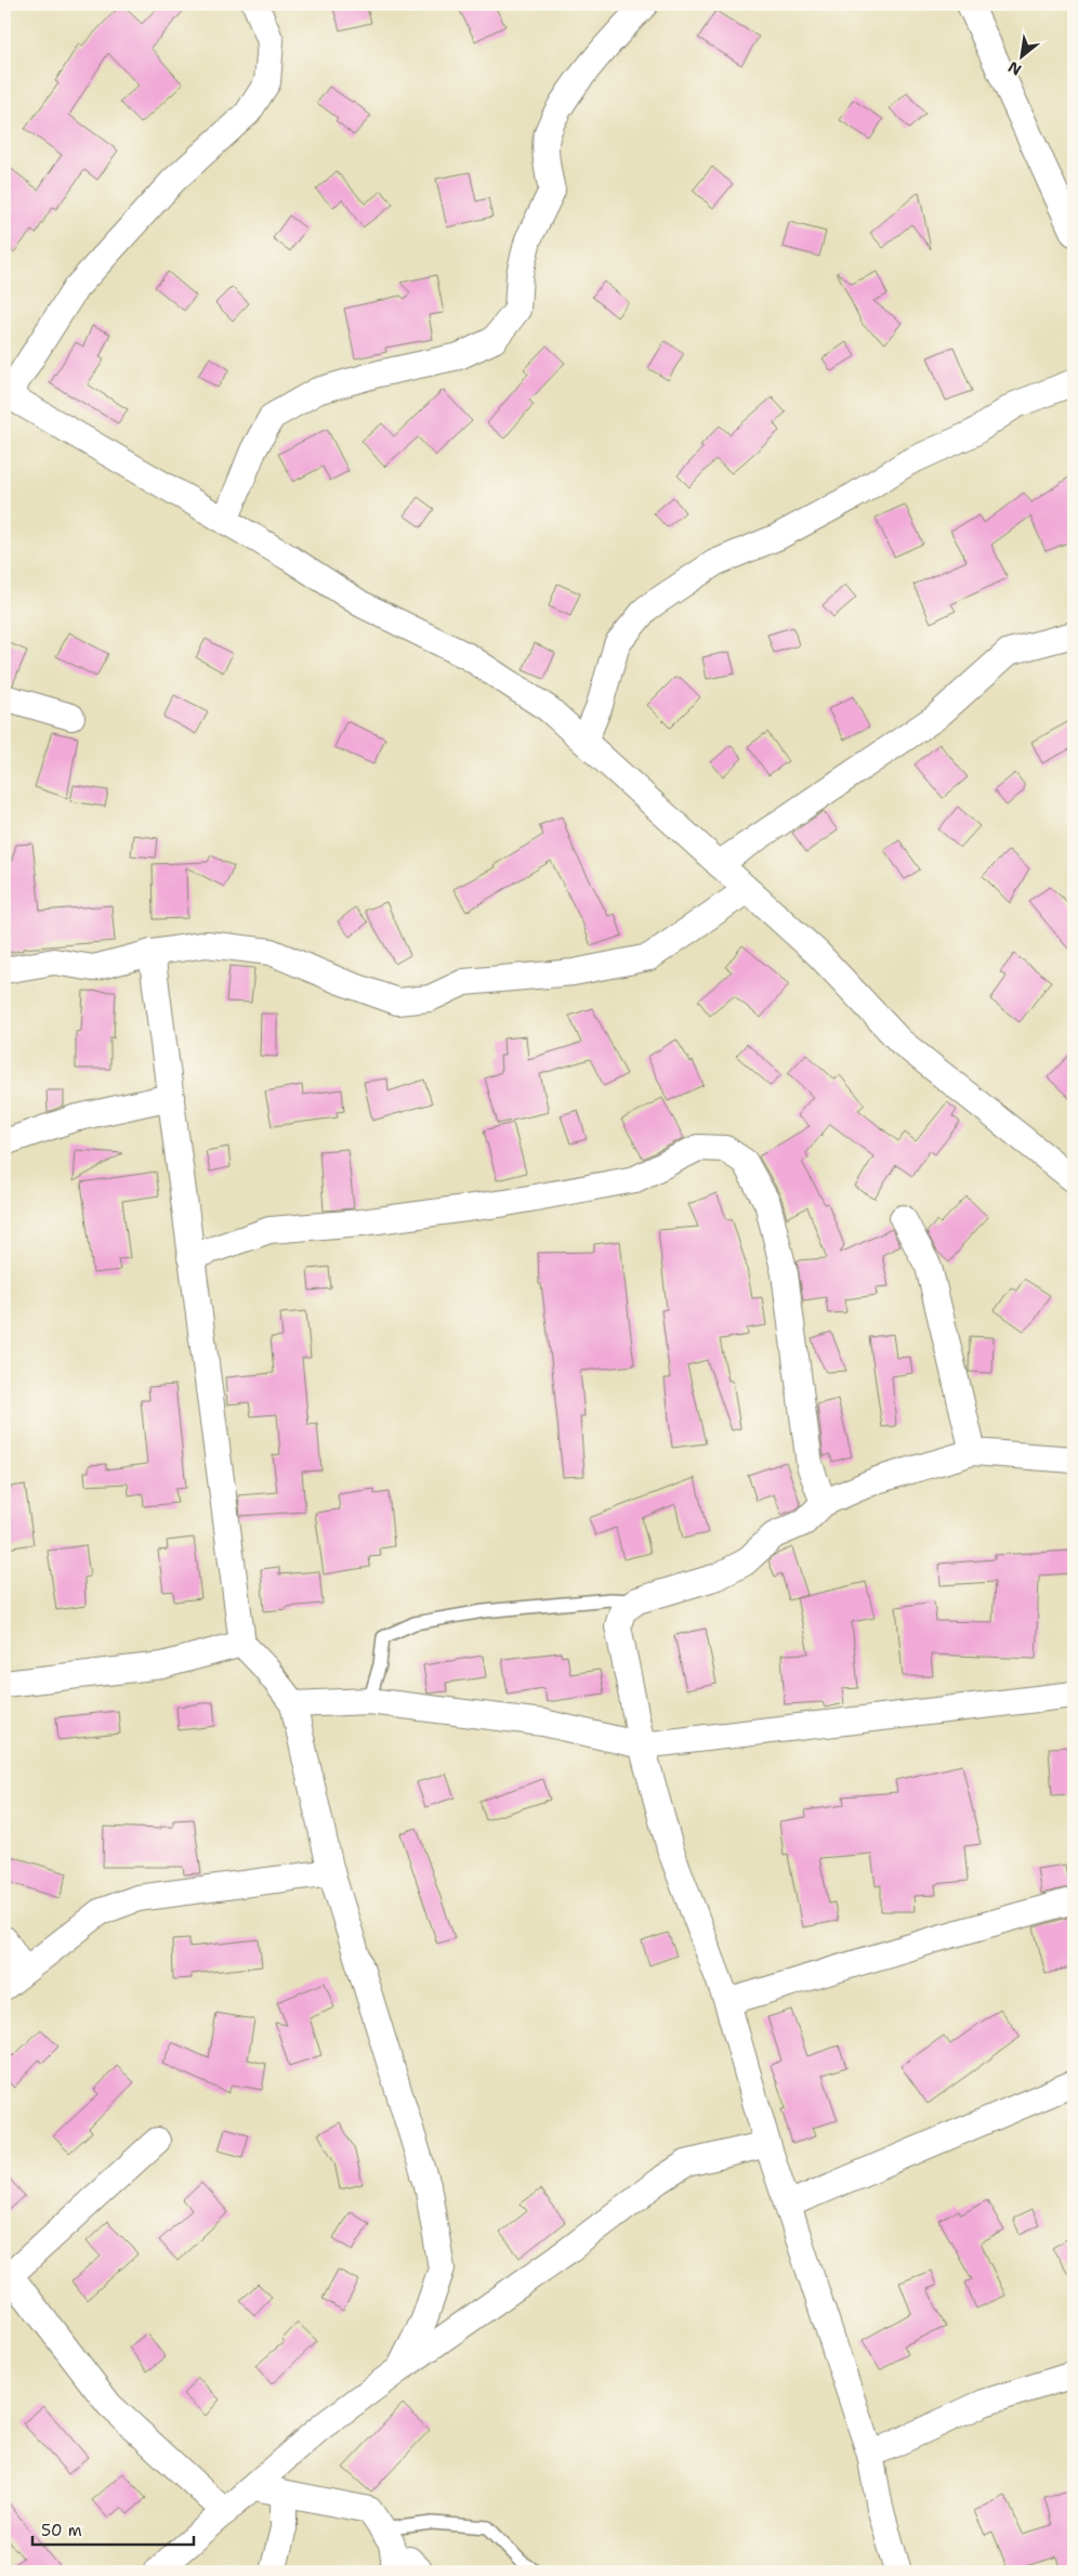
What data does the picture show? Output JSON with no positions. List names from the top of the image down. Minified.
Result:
{"scale_bar":"50 m","north":"bottom left"}
